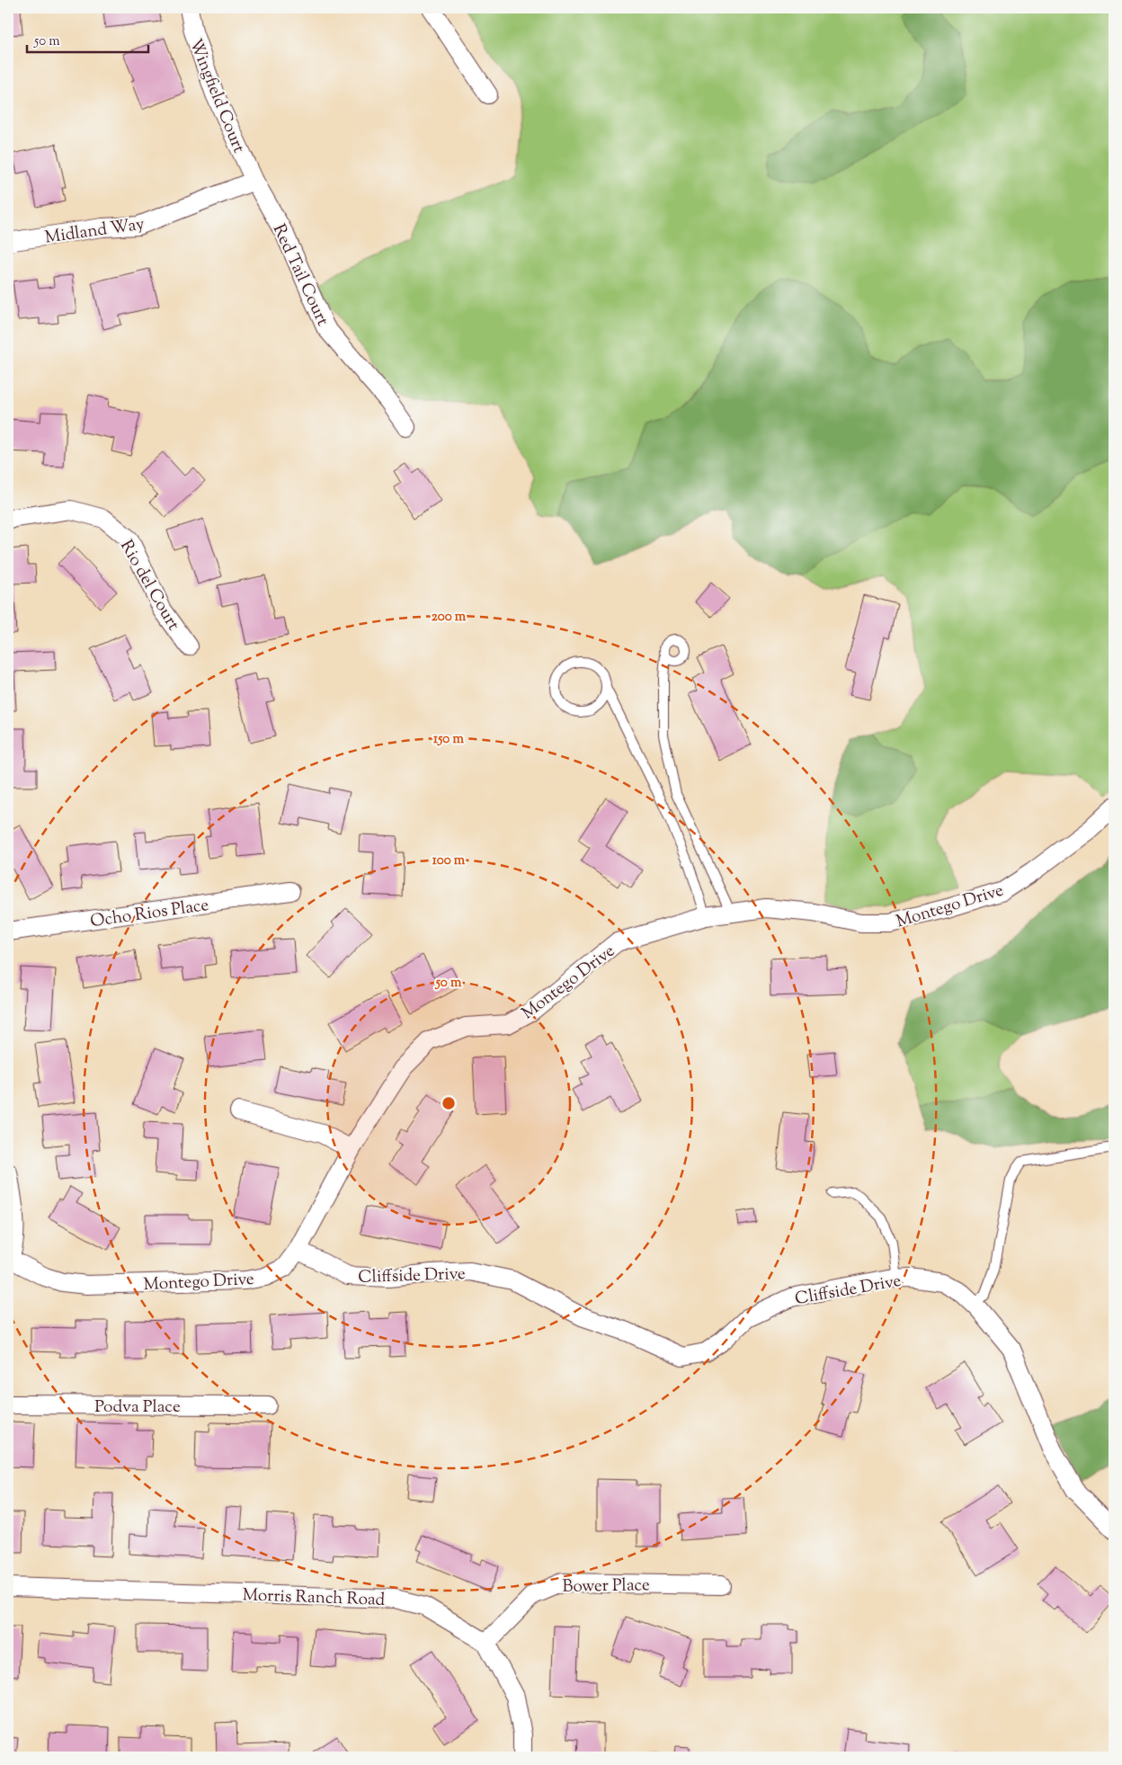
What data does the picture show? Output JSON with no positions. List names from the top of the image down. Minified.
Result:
{"streets":{"street":["Wingfield Court","Midland Way","Red Tail Court","Rio del Court","Montego Drive","Ocho Rios Place","Cliffside Drive","Podva Place","Bower Place","Morris Ranch Road"]},"crossings":[["Wingfield Court","Midland Way"],["Wingfield Court","Red Tail Court"],["Midland Way","Red Tail Court"],["Montego Drive","Cliffside Drive"],["Bower Place","Morris Ranch Road"]],"scale_bar":"50 m","rings":["200 m","150 m","100 m","50 m"]}
